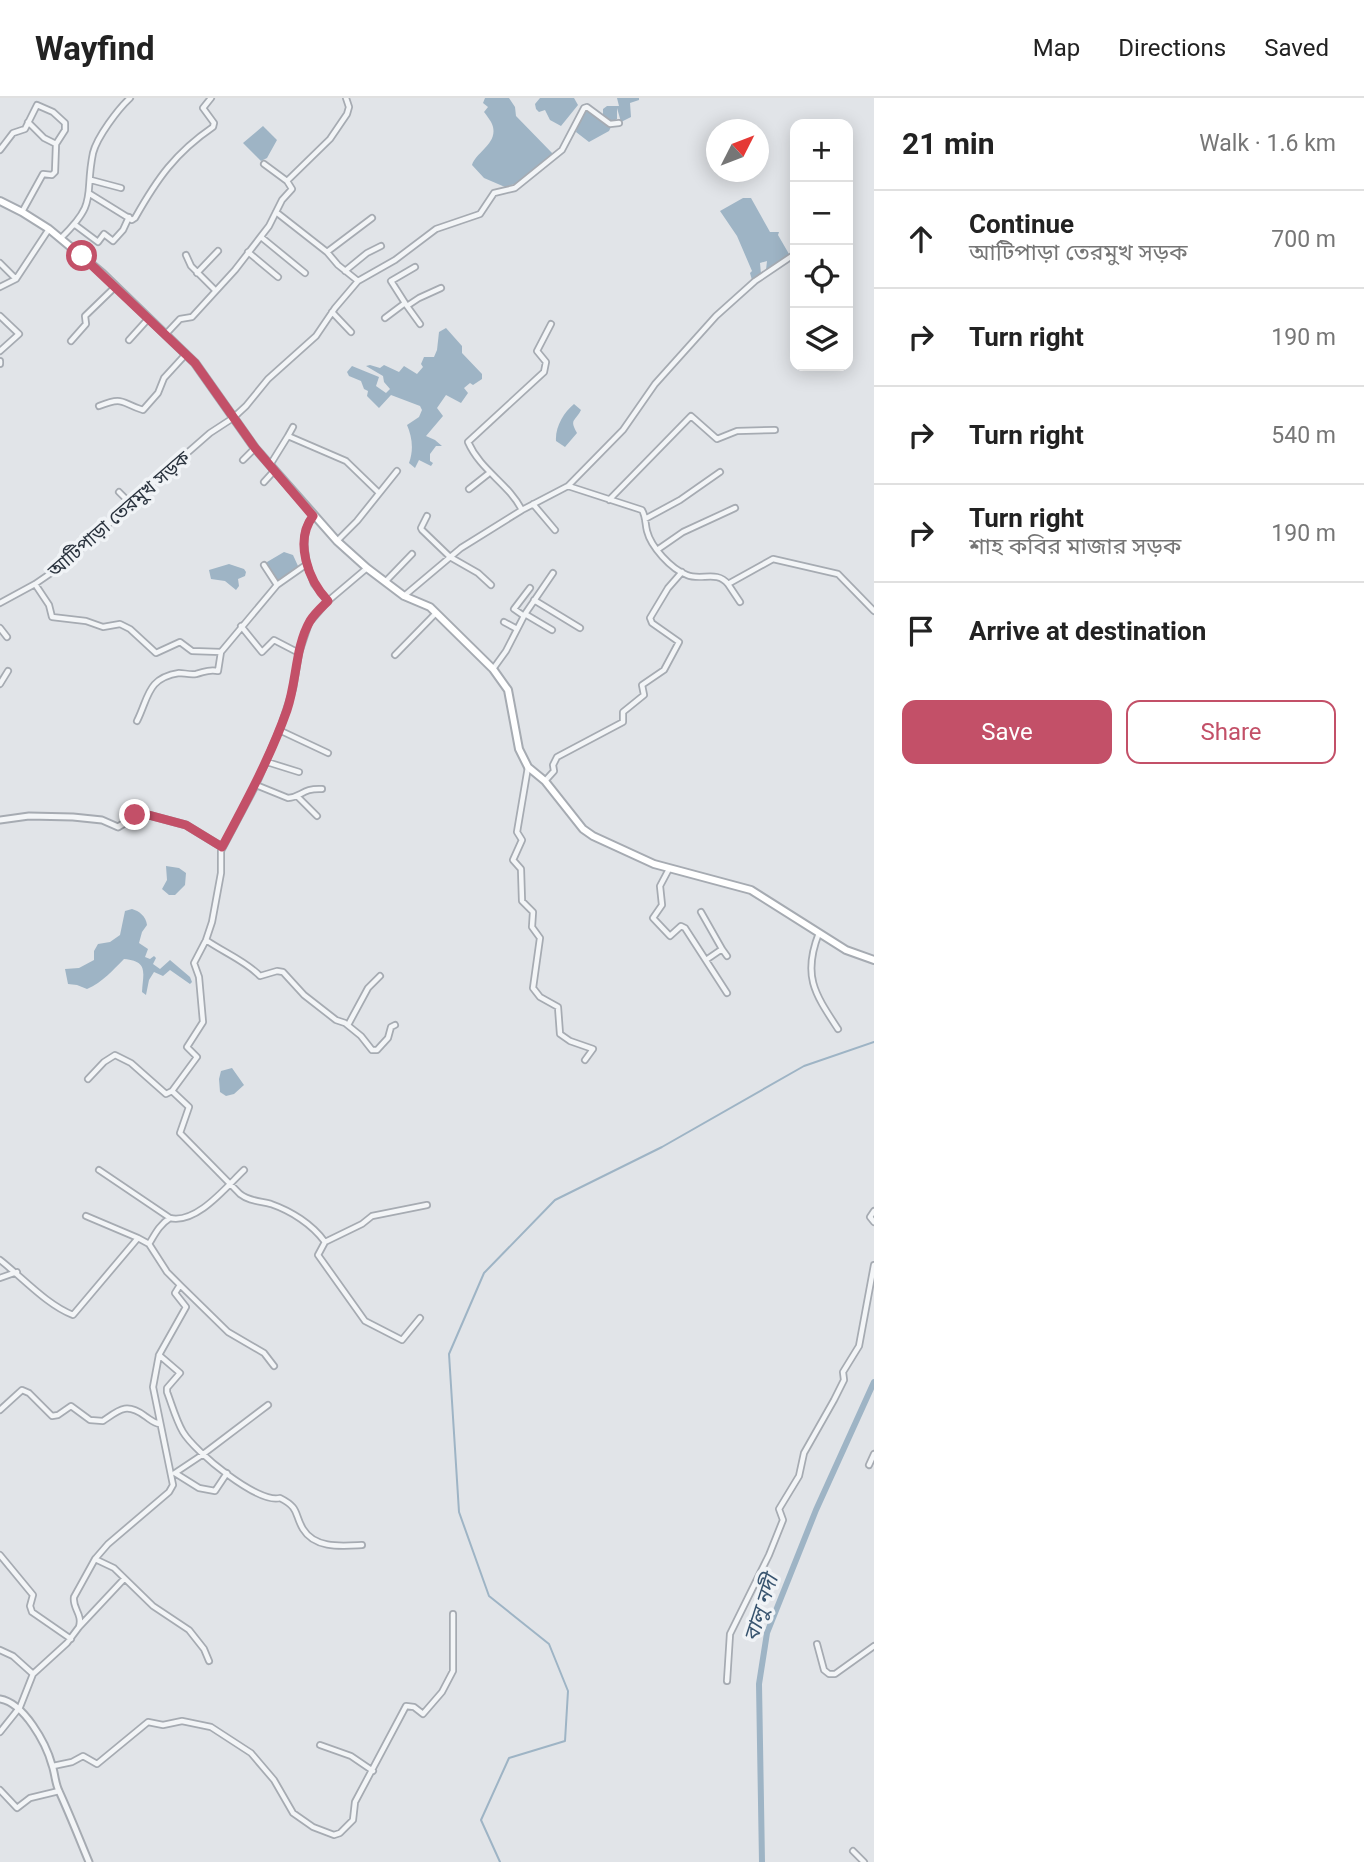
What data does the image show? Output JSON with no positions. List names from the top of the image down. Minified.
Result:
{"streets":{"street":["আটিপাড়া তেরমুখ সড়ক"]},"water":["বালু নদী"],"north":"top right","page":{"header":"Wayfind","nav":["Map","Directions","Saved"],"heading":["21 min","Walk · 1.6 km"],"map_buttons":["+","−"],"list":[["Continue","আটিপাড়া তেরমুখ সড়ক","700 m"],["Turn right","190 m"],["Turn right","540 m"],["Turn right","শাহ কবির মাজার সড়ক","190 m"],"Arrive at destination"],"buttons":["Save","Share"]}}
